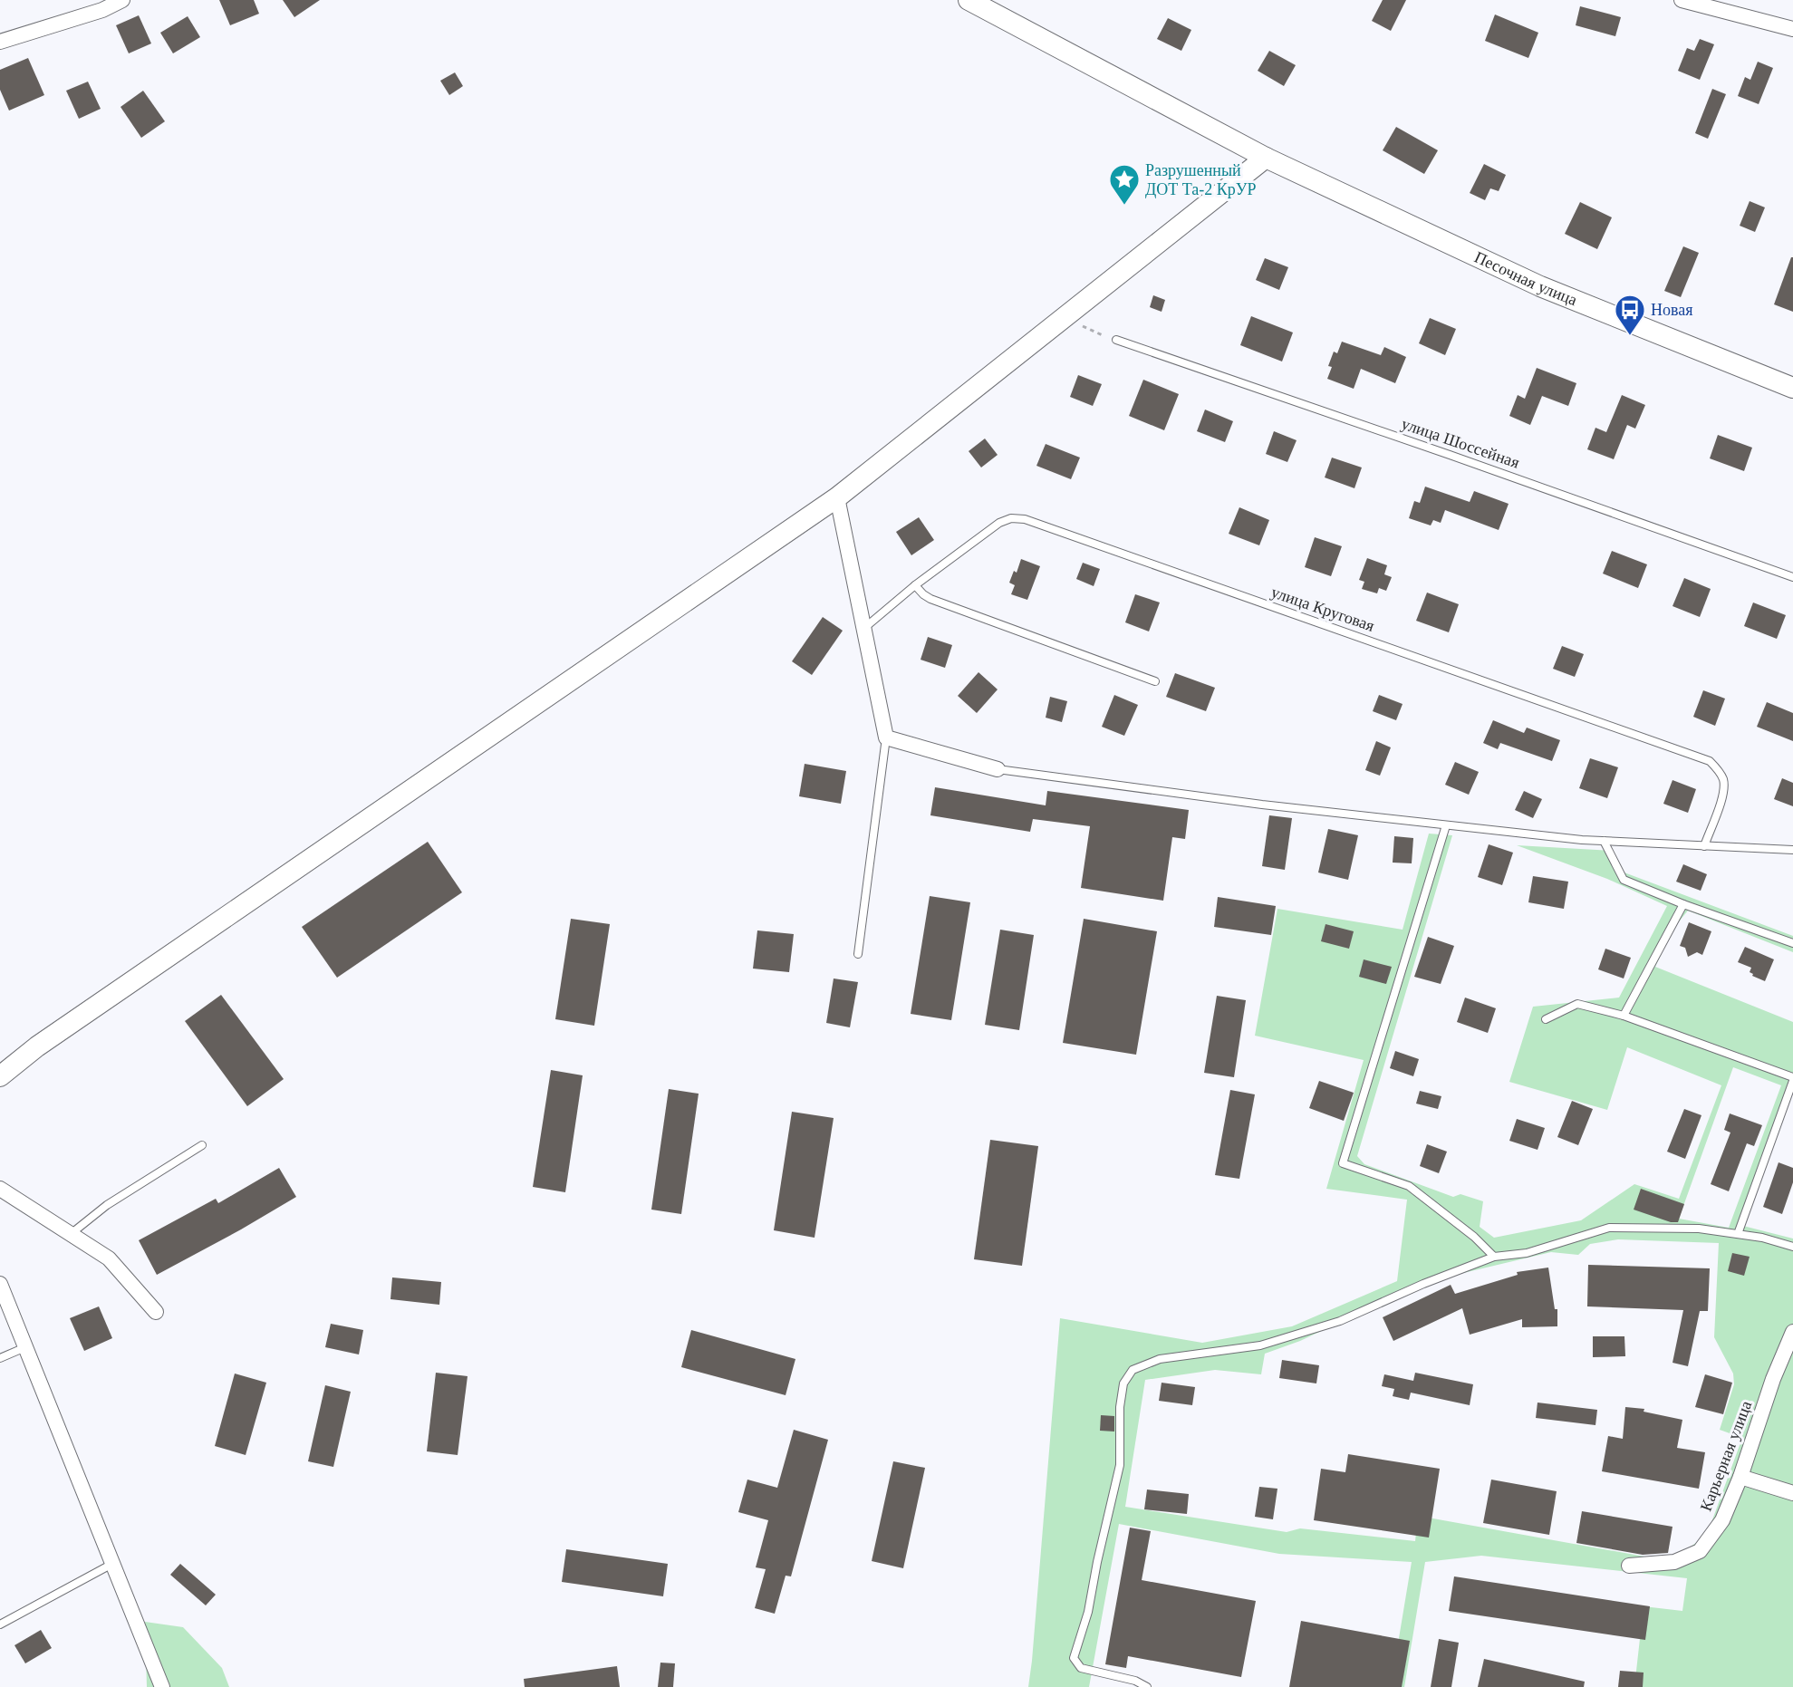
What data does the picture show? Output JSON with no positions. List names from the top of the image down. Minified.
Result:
{"streets":{"street":["Песочная улица","Карьерная улица"],"lane":["улица Шоссейная","улица Круговая"]},"places":{"place":["Разрушенный ДОТ Та-2 КрУР"],"bus stop":["Новая"]}}
